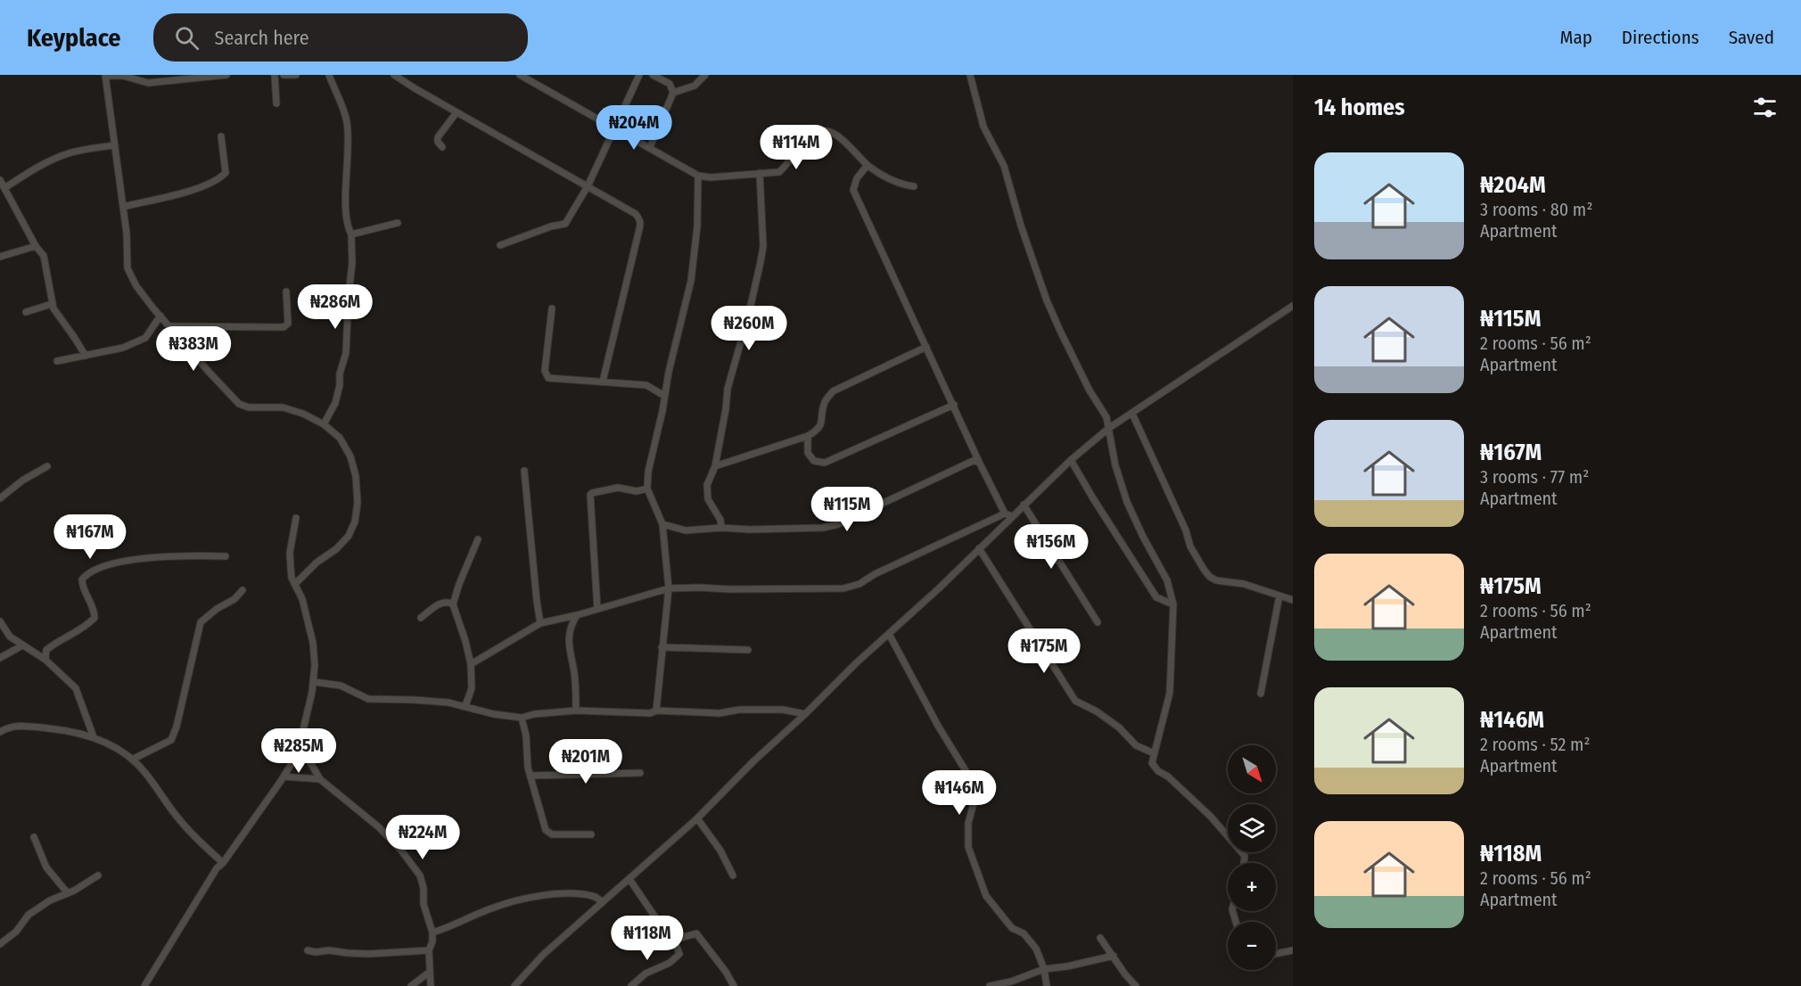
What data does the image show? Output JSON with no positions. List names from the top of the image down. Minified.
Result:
{"north":"bottom right","page":{"header":"Keyplace","search":"Search here","nav":["Map","Directions","Saved"],"heading":"14 homes","price":["₦204M","₦114M","₦286M","₦260M","₦383M","₦115M","₦167M","₦156M","₦175M","₦285M","₦201M","₦146M","₦224M","₦118M"],"list":[{"name":"₦204M","note":"3 rooms · 80 m² · Apartment"},{"name":"₦115M","note":"2 rooms · 56 m² · Apartment"},{"name":"₦167M","note":"3 rooms · 77 m² · Apartment"},{"name":"₦175M","note":"2 rooms · 56 m² · Apartment"},{"name":"₦146M","note":"2 rooms · 52 m² · Apartment"},{"name":"₦118M","note":"2 rooms · 56 m² · Apartment"}],"map_buttons":["+","−"]}}
